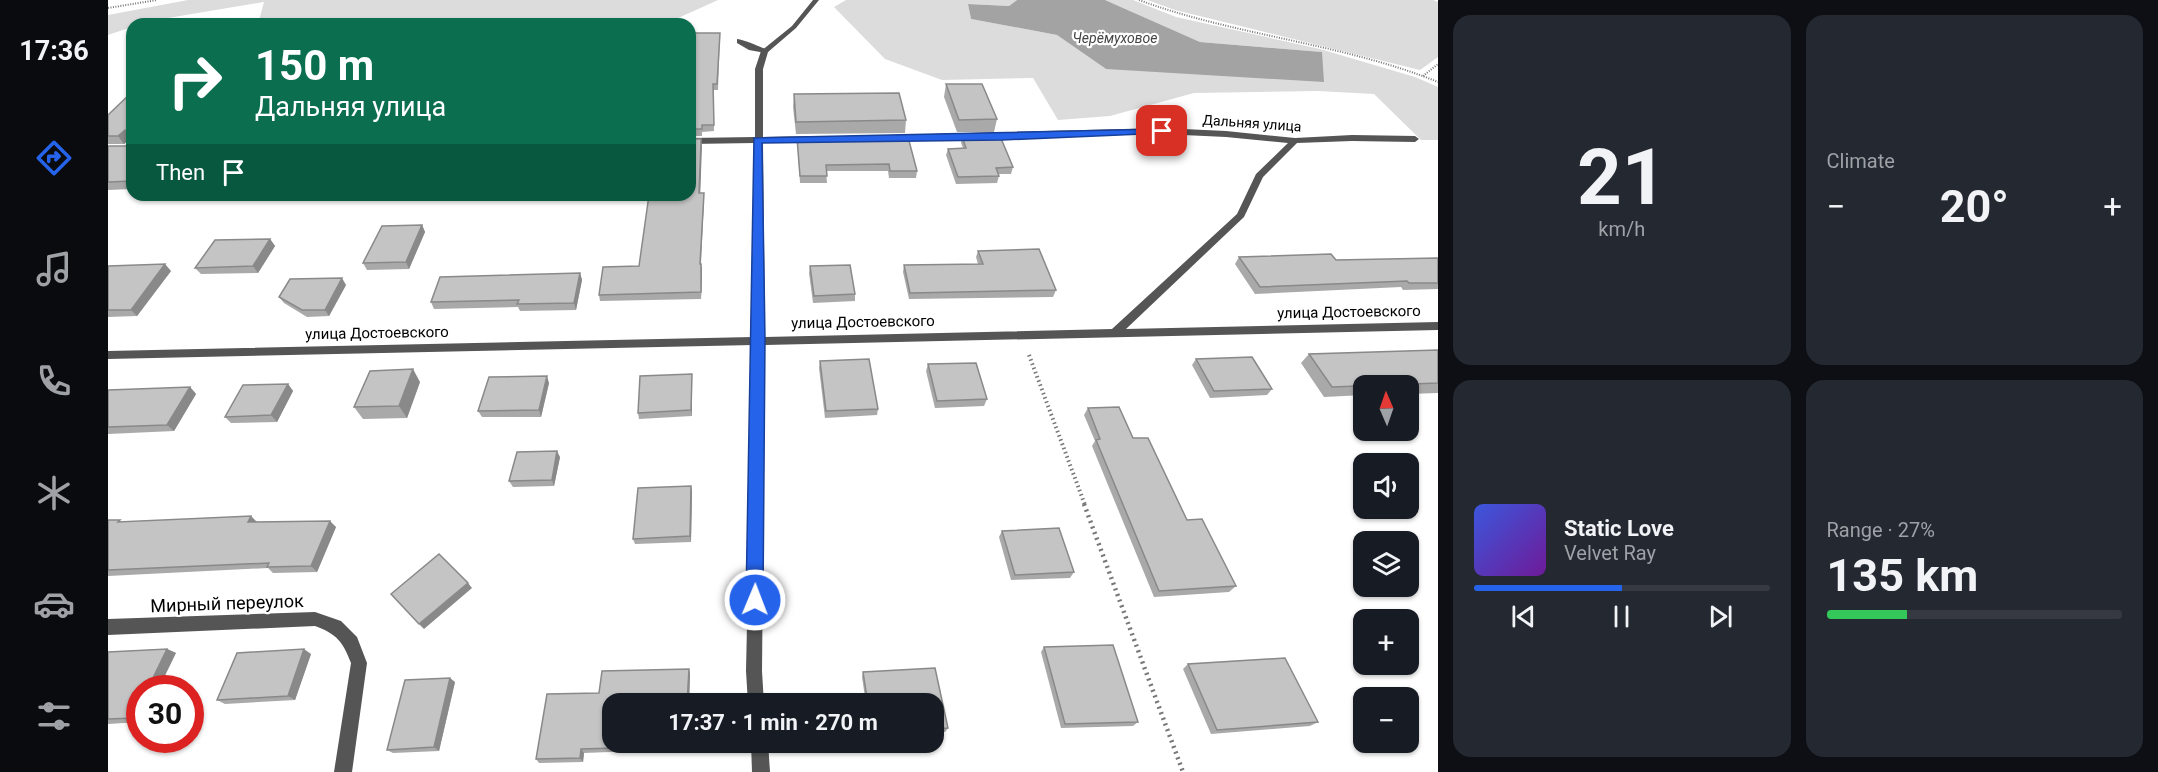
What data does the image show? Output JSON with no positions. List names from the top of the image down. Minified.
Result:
{"streets":{"street":["Дальняя улица","улица Достоевского","Мирный переулок"]},"water":["Черёмуховое"],"north":"top","page":{"tabs":"17:36","tile":[["21","km/h"],"Climate",["Range · 27%","135 km"]],"turn":["150 m","Дальняя улица"],"then":"Then","heat":["−","20°","+"],"map_buttons":["+","−"],"song":["Static Love","Velvet Ray"],"limit":"30","trip":"17:37 · 1 min · 270 m"}}
